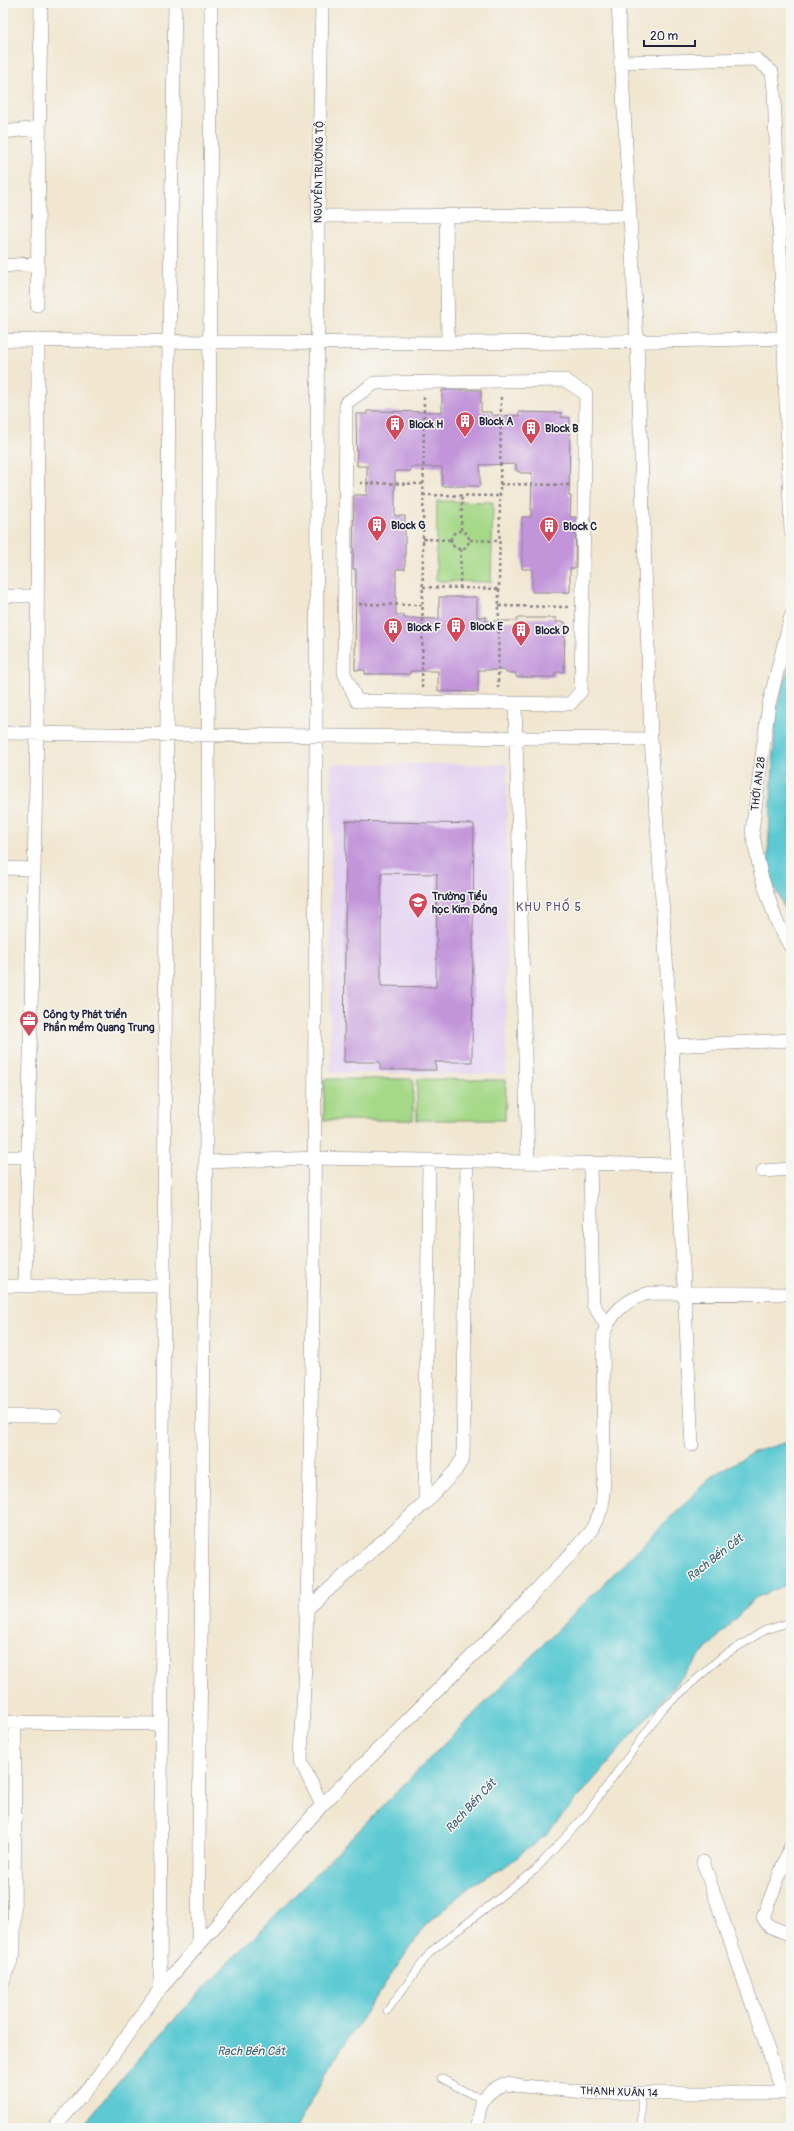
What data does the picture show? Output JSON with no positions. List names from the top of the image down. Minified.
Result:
{"streets":{"street":["NGUYỄN TRƯỜNG TỘ","THỚI AN 28","THẠNH XUÂN 14"]},"districts":["KHU PHỐ 5"],"water":["Rạch Bến Cát"],"places":{"building":["Block A","Block H","Block B","Block G","Block C","Block E","Block F","Block D"],"school or university":["Trường Tiểu học Kim Đồng"],"office":["Công ty Phát triển Phần mềm Quang Trung"]},"scale_bar":"20 m"}
